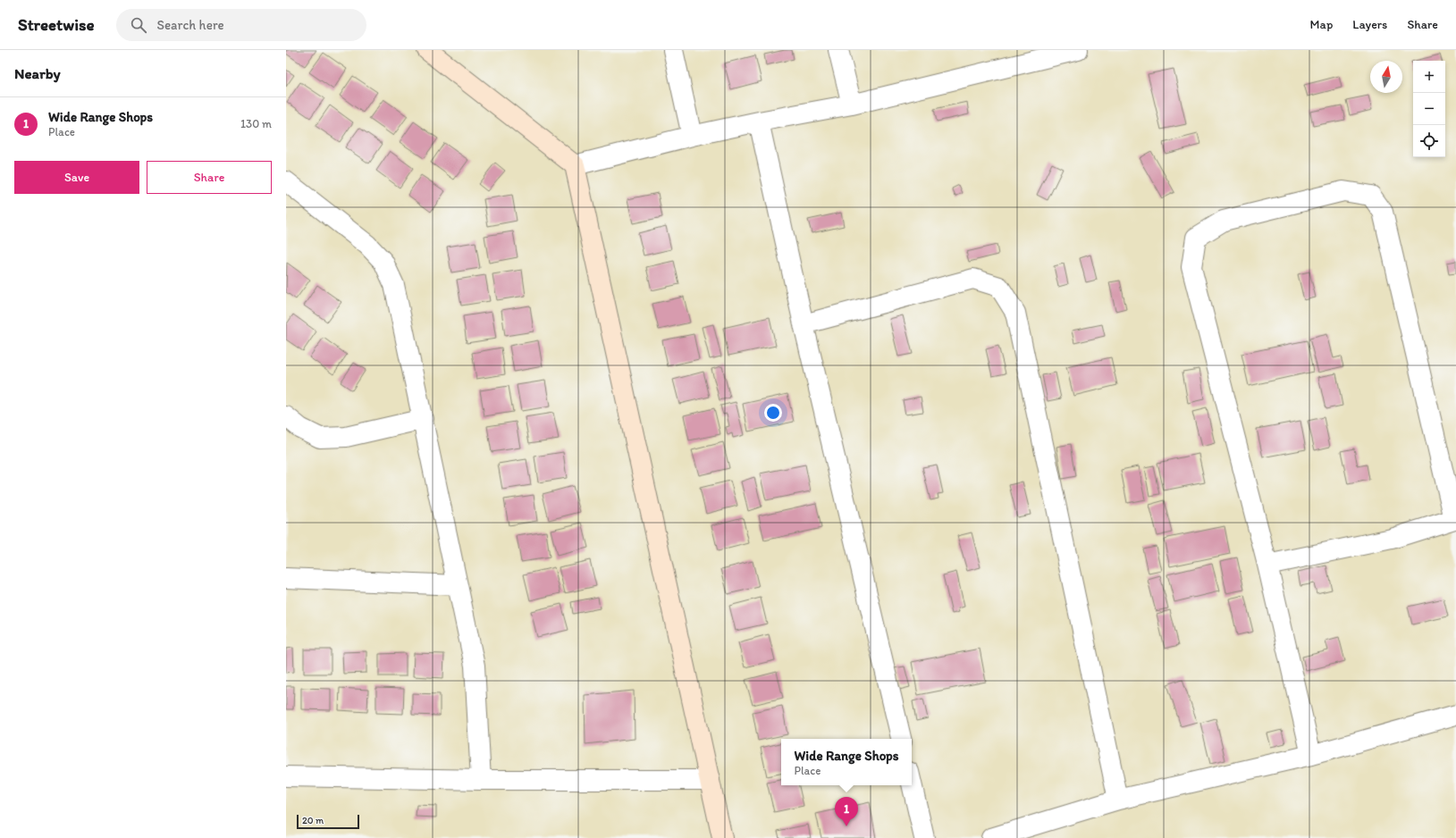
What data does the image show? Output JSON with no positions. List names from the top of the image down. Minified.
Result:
{"scale_bar":"20 m","north":"top","page":{"header":"Streetwise","search":"Search here","nav":["Map","Layers","Share"],"heading":"Nearby","map_buttons":["+","−"],"list":[{"mark":"1","name":"Wide Range Shops","note":"Place","value":"130 m"}],"buttons":["Save","Share"],"popup":["Wide Range Shops","Place"],"pins":"1","scale":"20 m"}}
